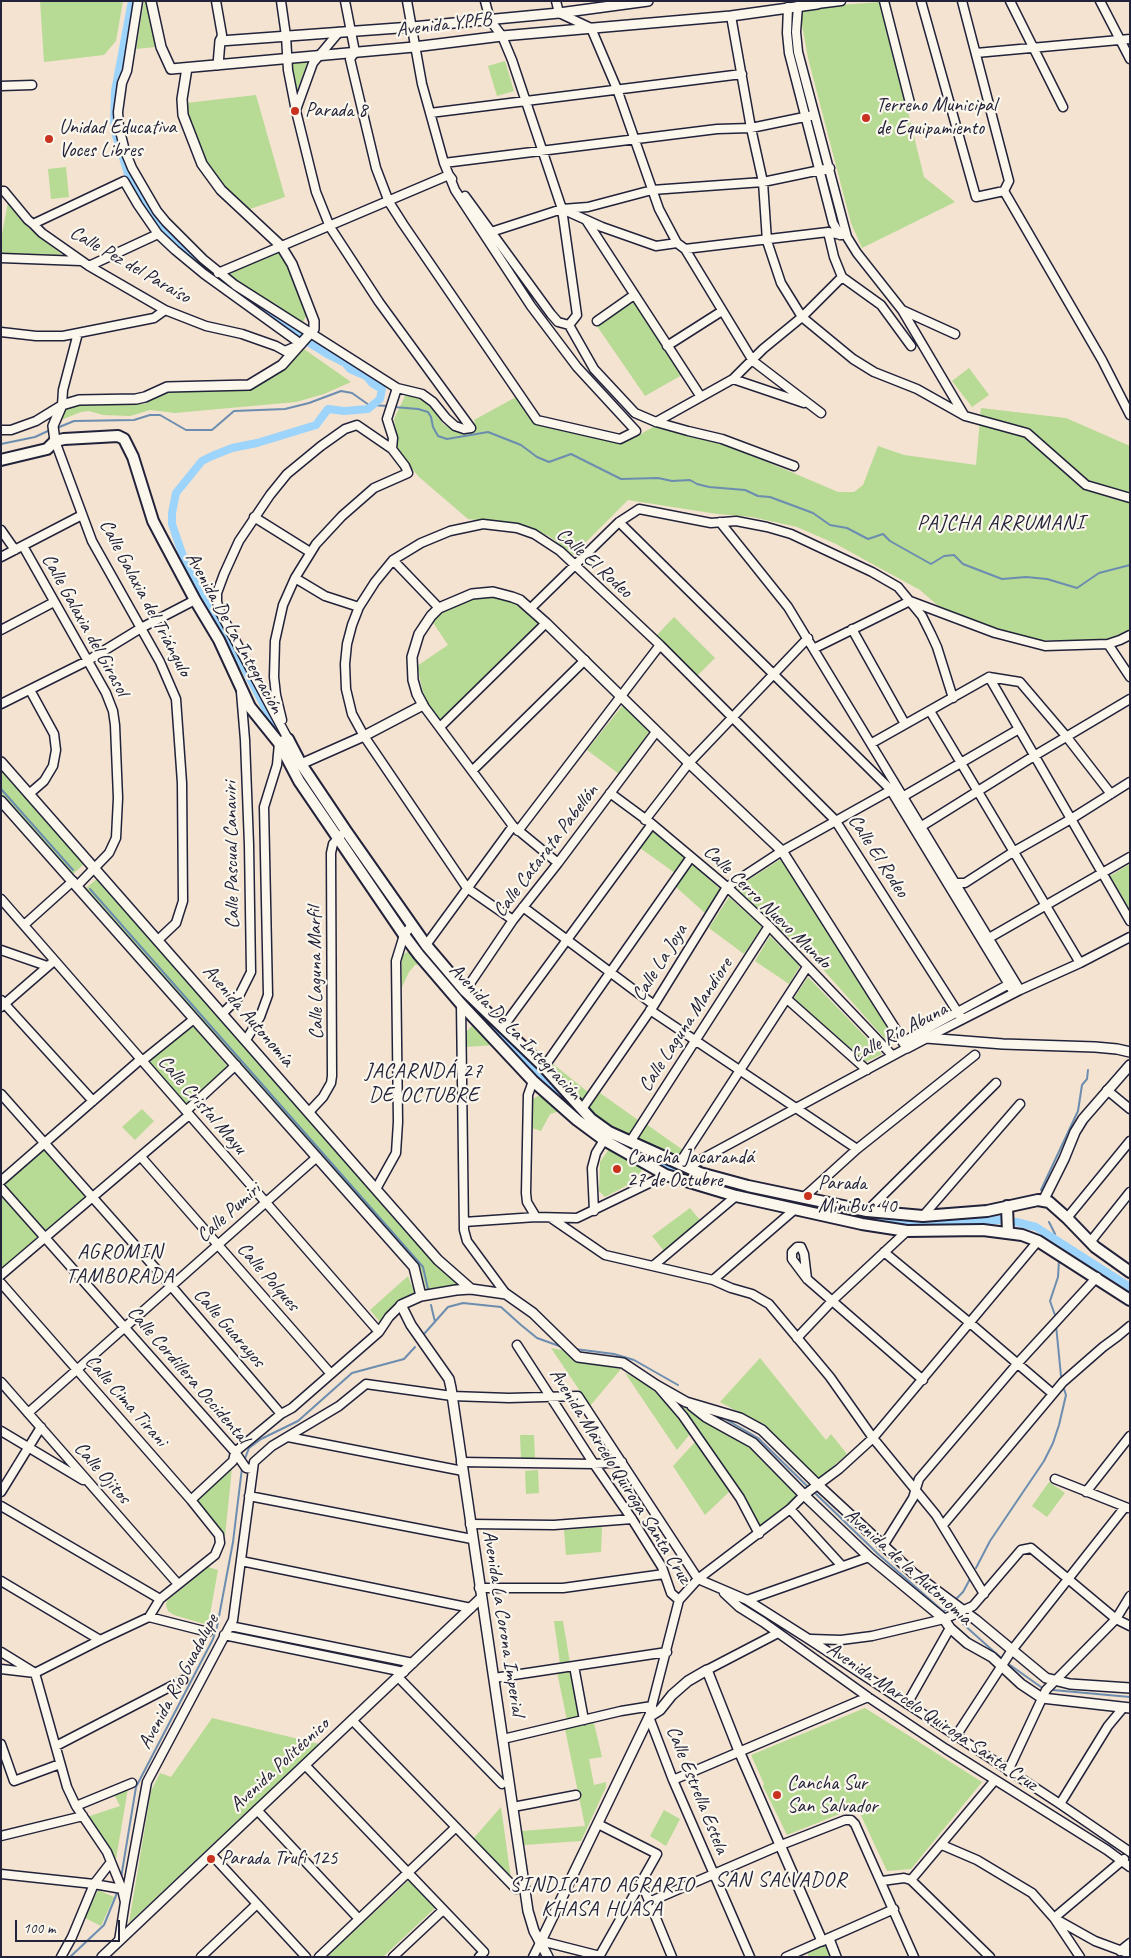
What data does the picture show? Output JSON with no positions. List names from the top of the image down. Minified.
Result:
{"streets":{"main road":["Avenida De La Integración"],"street":["Avenida YPFB","Calle Pez del Paraíso","Calle El Rodeo","Calle Galaxia del Triángulo","Calle Galaxia del Girasol","Calle Catarata Pabellón","Calle Pascual Canaviri","Calle Cerro Nuevo Mundo","Calle La Joya","Calle Laguna Marfil","Avenida Autonomía","Calle Laguna Mandiore","Calle Río Abuna","Calle Cristal Mayu","Calle Pumiri","Calle Polques","Calle Guarayos","Calle Cordillera Occidental","Calle Cima Tirani","Calle Ojitos","Avenida Marcelo Quiroga Santa Cruz","Avenida de la Autonomía","Avenida La Corona Imperial","Avenida Río Guadalupe","Avenida Politécnico","Calle Estrella Estela"]},"crossings":[["Calle El Rodeo","Calle Catarata Pabellón"],["Calle El Rodeo","Calle La Joya"],["Calle El Rodeo","Calle Río Abuna"],["Calle Galaxia del Triángulo","Avenida De La Integración"],["Calle Galaxia del Triángulo","Avenida Autonomía"],["Calle Galaxia del Girasol","Avenida Autonomía"],["Calle Galaxia del Girasol","Calle Cristal Mayu"],["Avenida De La Integración","Calle Catarata Pabellón"],["Avenida De La Integración","Calle Pascual Canaviri"],["Avenida De La Integración","Calle La Joya"],["Avenida De La Integración","Calle Laguna Marfil"],["Avenida De La Integración","Calle Laguna Mandiore"],["Avenida De La Integración","Calle Río Abuna"],["Calle Catarata Pabellón","Calle Cerro Nuevo Mundo"],["Calle Pascual Canaviri","Avenida Autonomía"],["Calle Cerro Nuevo Mundo","Calle La Joya"],["Calle Cerro Nuevo Mundo","Calle Laguna Mandiore"],["Calle Cerro Nuevo Mundo","Calle Río Abuna"],["Calle Laguna Marfil","Avenida Autonomía"],["Avenida Autonomía","Calle Pumiri"],["Calle Cristal Mayu","Calle Pumiri"],["Calle Pumiri","Calle Polques"],["Calle Pumiri","Calle Guarayos"],["Calle Pumiri","Calle Cordillera Occidental"],["Calle Pumiri","Calle Cima Tirani"],["Calle Pumiri","Calle Ojitos"],["Calle Cordillera Occidental","Avenida Río Guadalupe"],["Calle Cima Tirani","Calle Ojitos"],["Avenida La Corona Imperial","Avenida Politécnico"],["Avenida Río Guadalupe","Avenida Politécnico"]],"districts":["PAJCHA ARRUMANI","JACARNDÁ 27 DE OCTUBRE","AGROMIN TAMBORADA","SAN SALVADOR","SINDICATO AGRARIO KHASA HUASA"],"places":["Parada 8","Terreno Municipal de Equipamiento","Unidad Educativa Voces Libres","Cancha Jacarandá 27 de Octubre","Parada MiniBus 40","Cancha Sur San Salvador","Parada Trufi 125"],"scale_bar":"100 m"}
